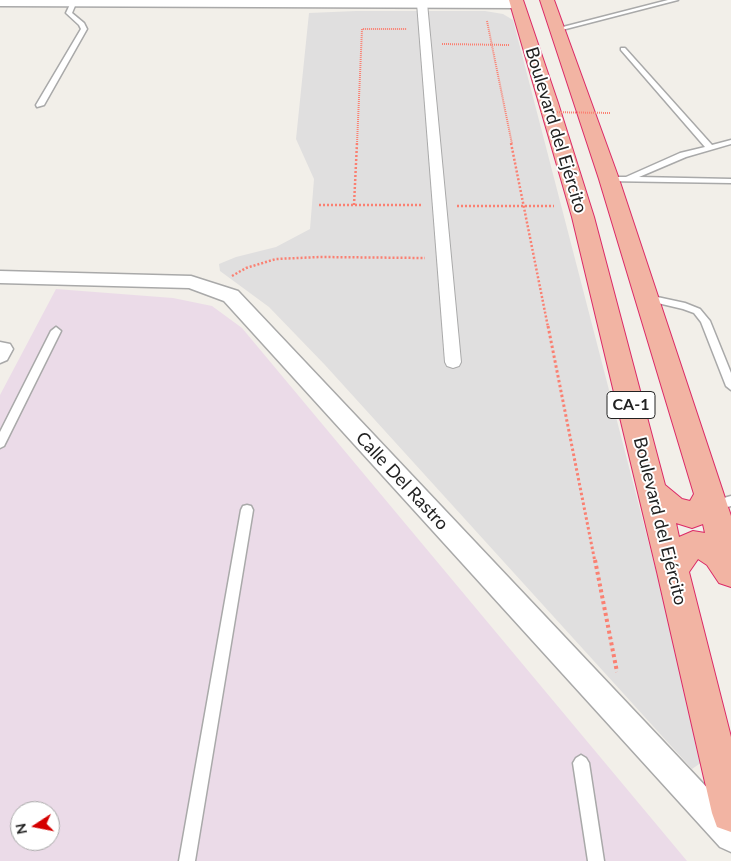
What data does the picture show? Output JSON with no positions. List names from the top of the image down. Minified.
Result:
{"streets":{"highway":["Boulevard del Ejército","CA-1"],"street":["Calle Del Rastro"]},"north":"left"}
